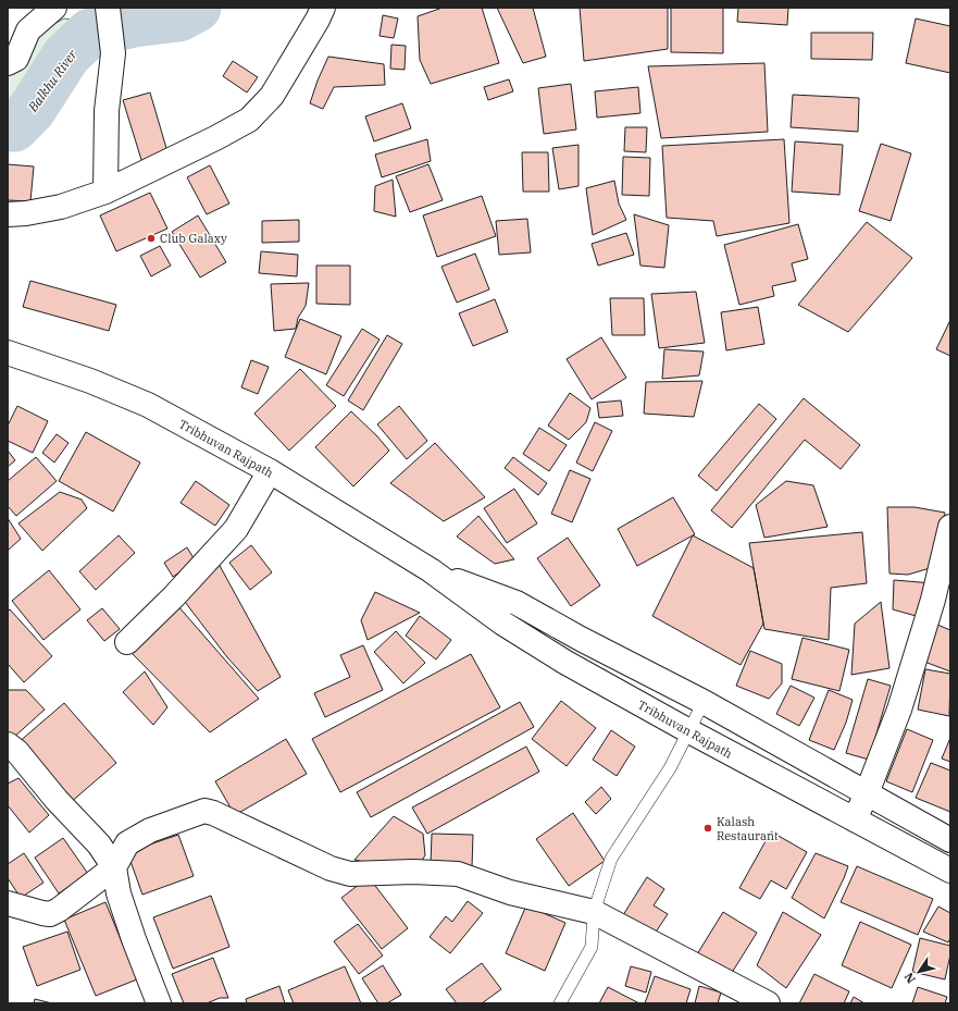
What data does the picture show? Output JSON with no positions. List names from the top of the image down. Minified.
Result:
{"streets":{"main road":["Tribhuvan Rajpath"]},"water":["Balkhu River"],"places":["Club Galaxy","Kalash Restaurant"],"north":"bottom left"}
